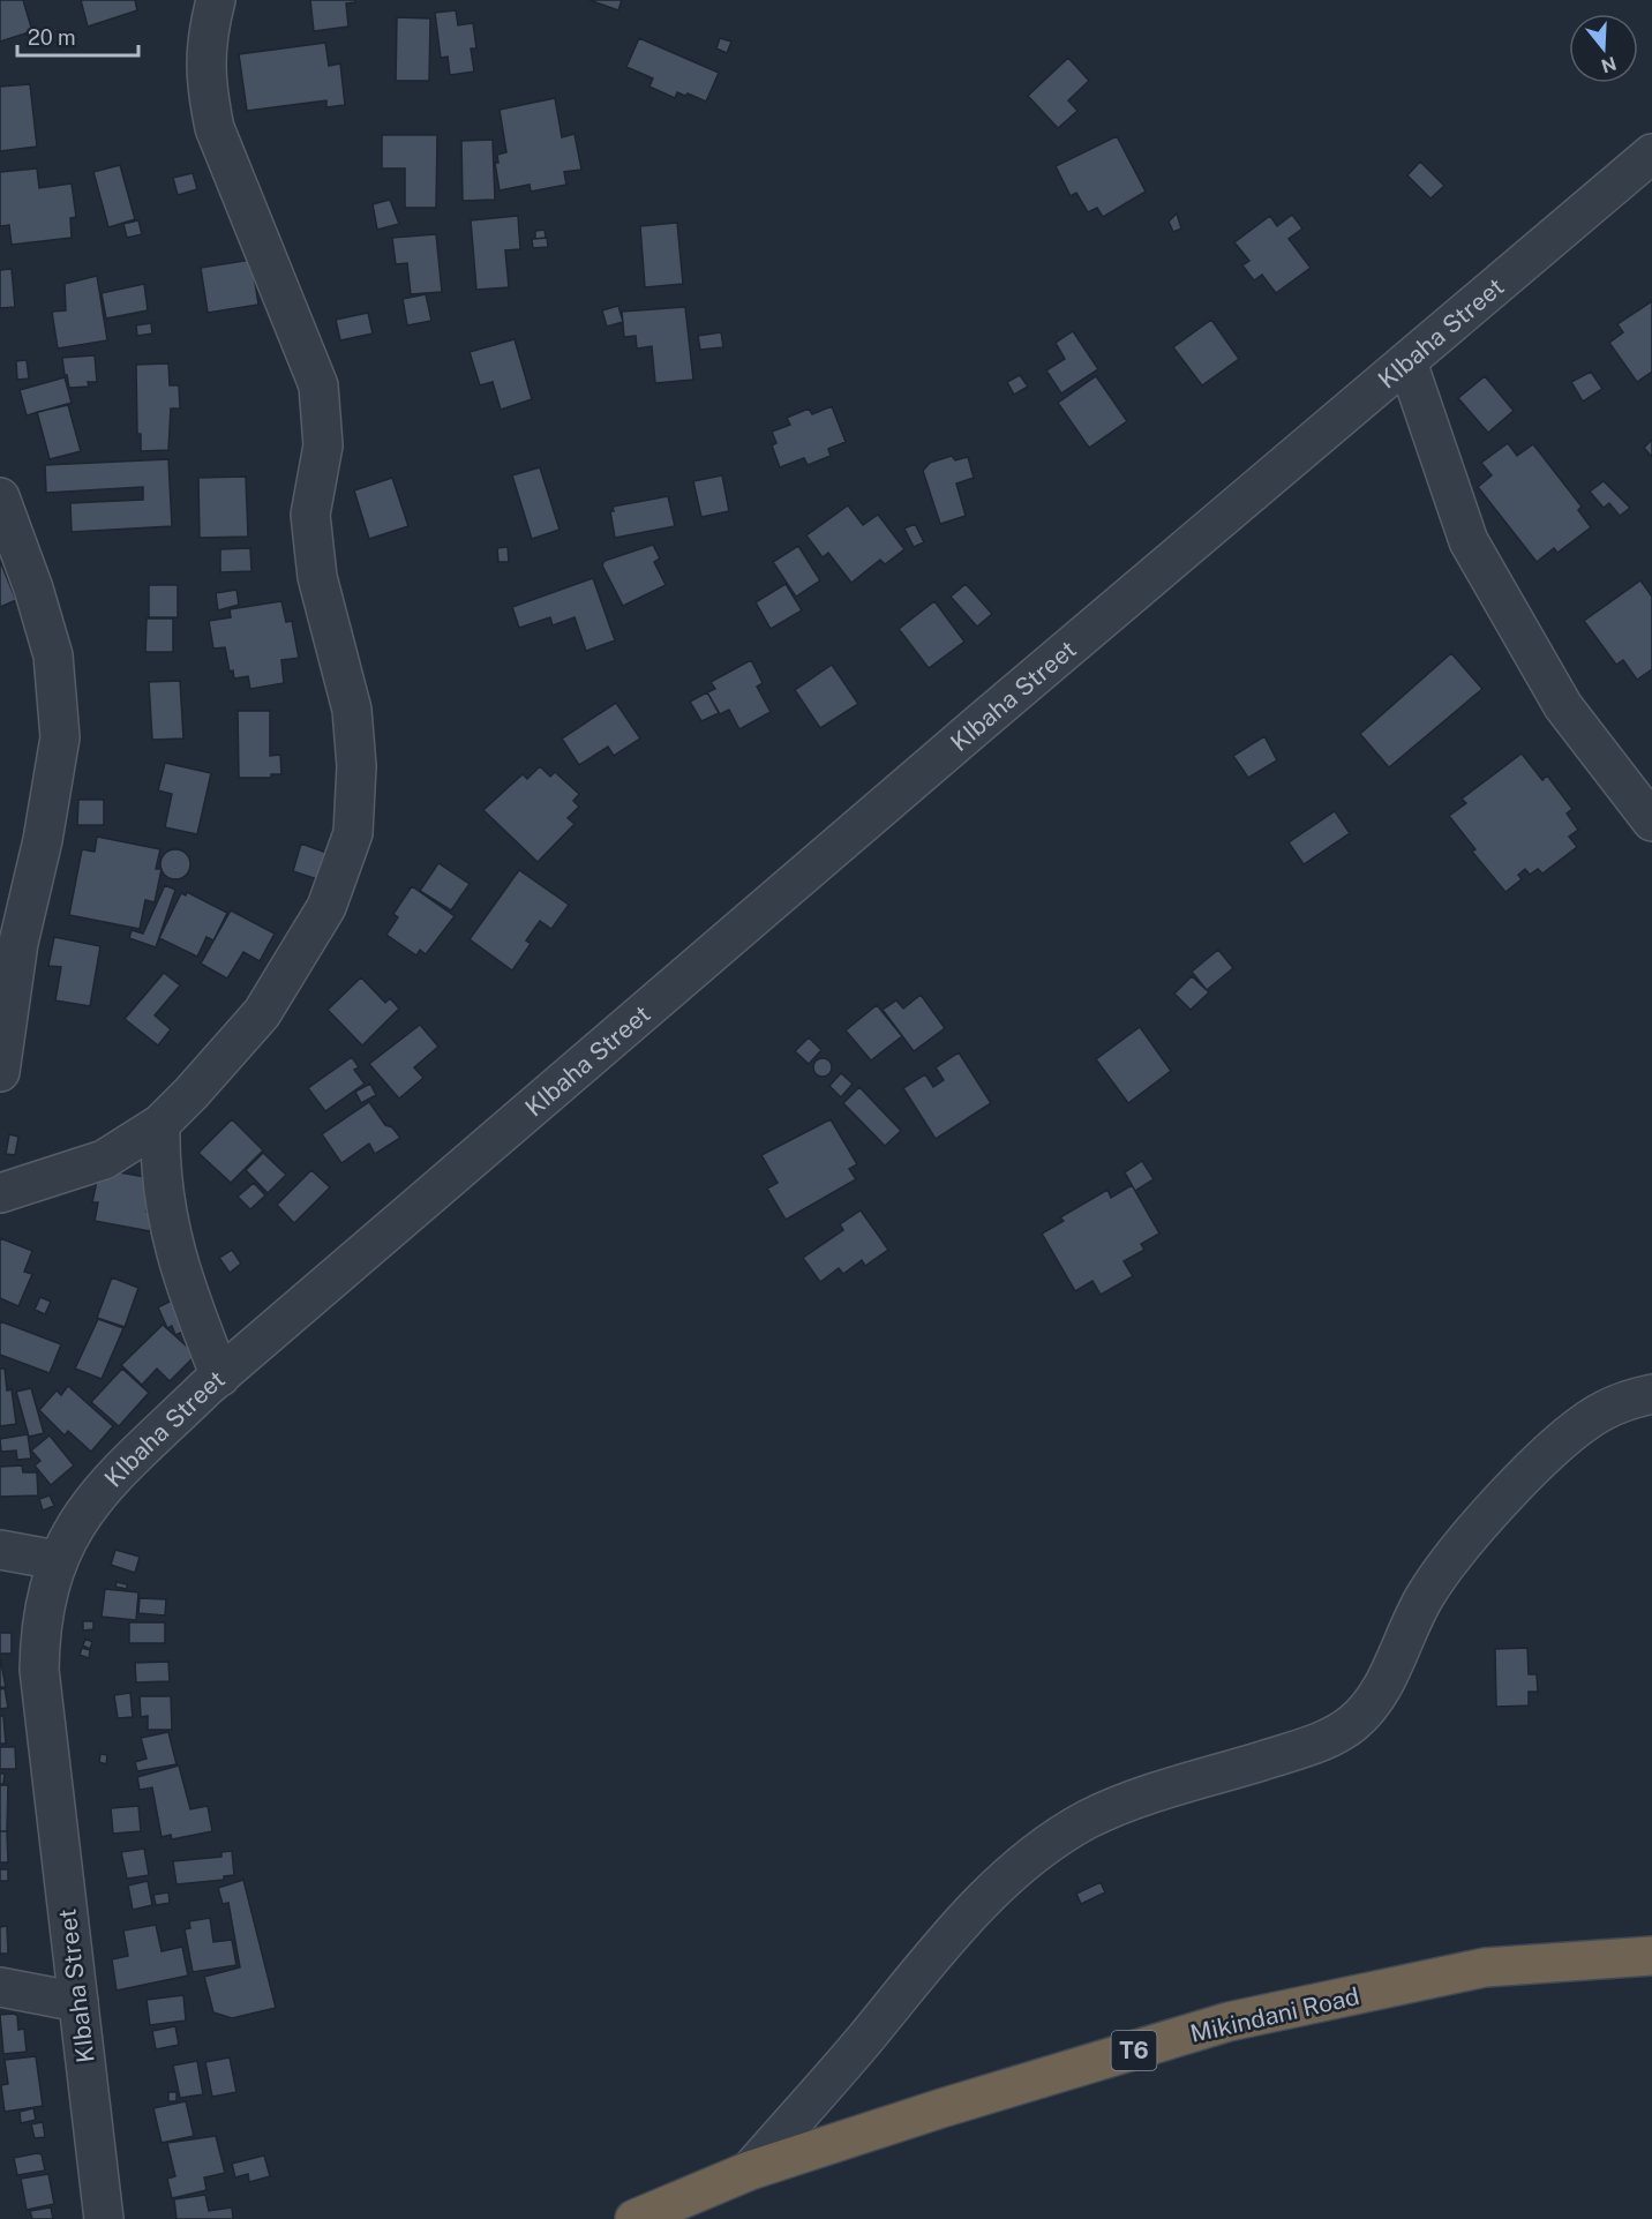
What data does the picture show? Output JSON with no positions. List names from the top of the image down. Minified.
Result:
{"streets":{"highway":["Mikindani Road","T6"],"street":["KIbaha Street"]},"scale_bar":"20 m","north":"bottom"}
